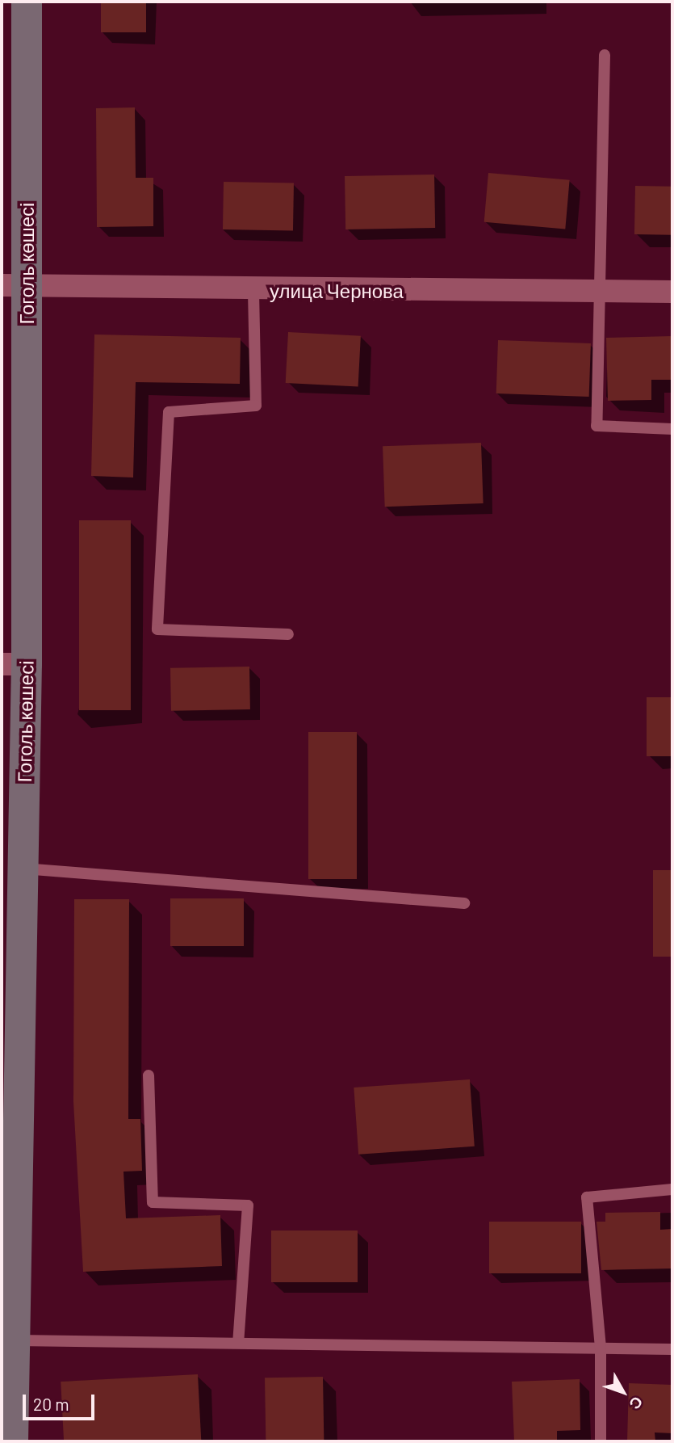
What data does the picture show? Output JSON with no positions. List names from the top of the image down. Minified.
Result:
{"streets":{"main road":["Гоголь көшесі"],"street":["улица Чернова"]},"crossings":[["Гоголь көшесі","улица Чернова"]],"scale_bar":"20 m","north":"bottom right"}
